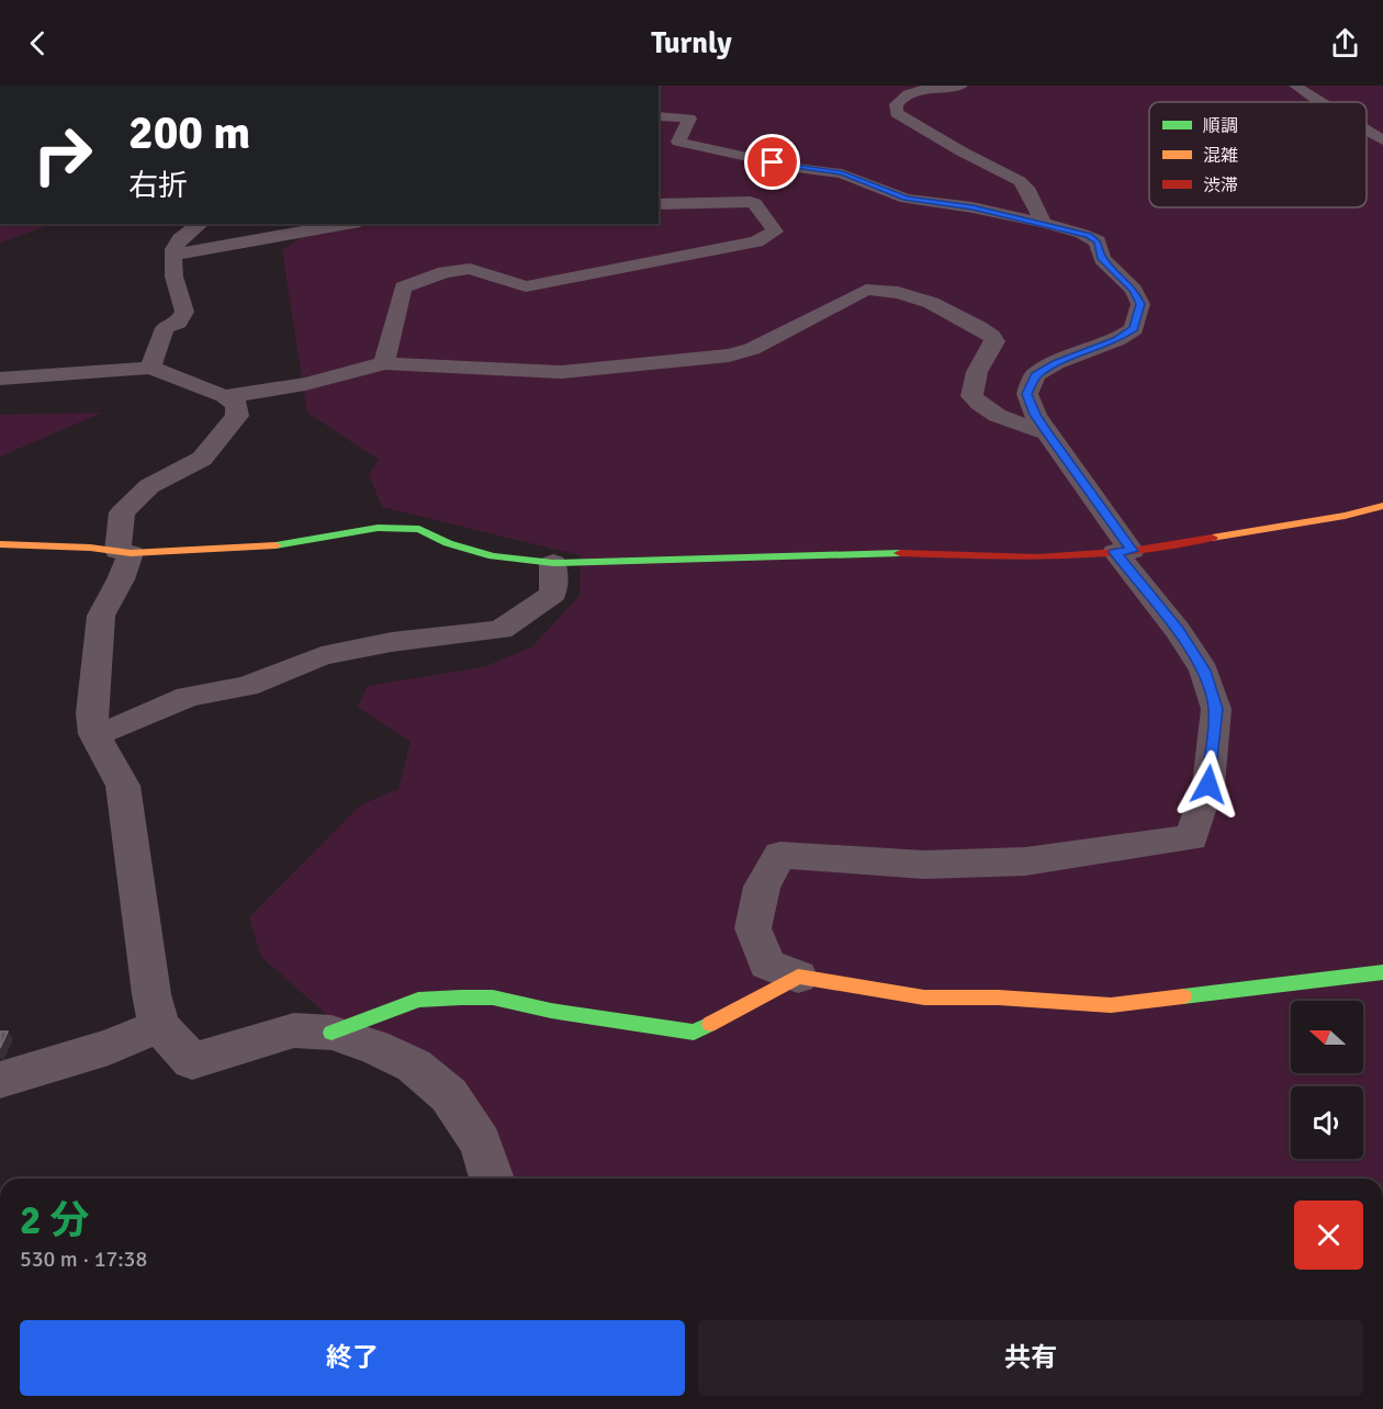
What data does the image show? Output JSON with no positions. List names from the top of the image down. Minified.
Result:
{"legend":["順調","混雑","渋滞"],"north":"left","page":{"header":"Turnly","turn":["200 m","右折"],"heading":["2 分","530 m · 17:38"],"buttons":["終了","共有"]}}
